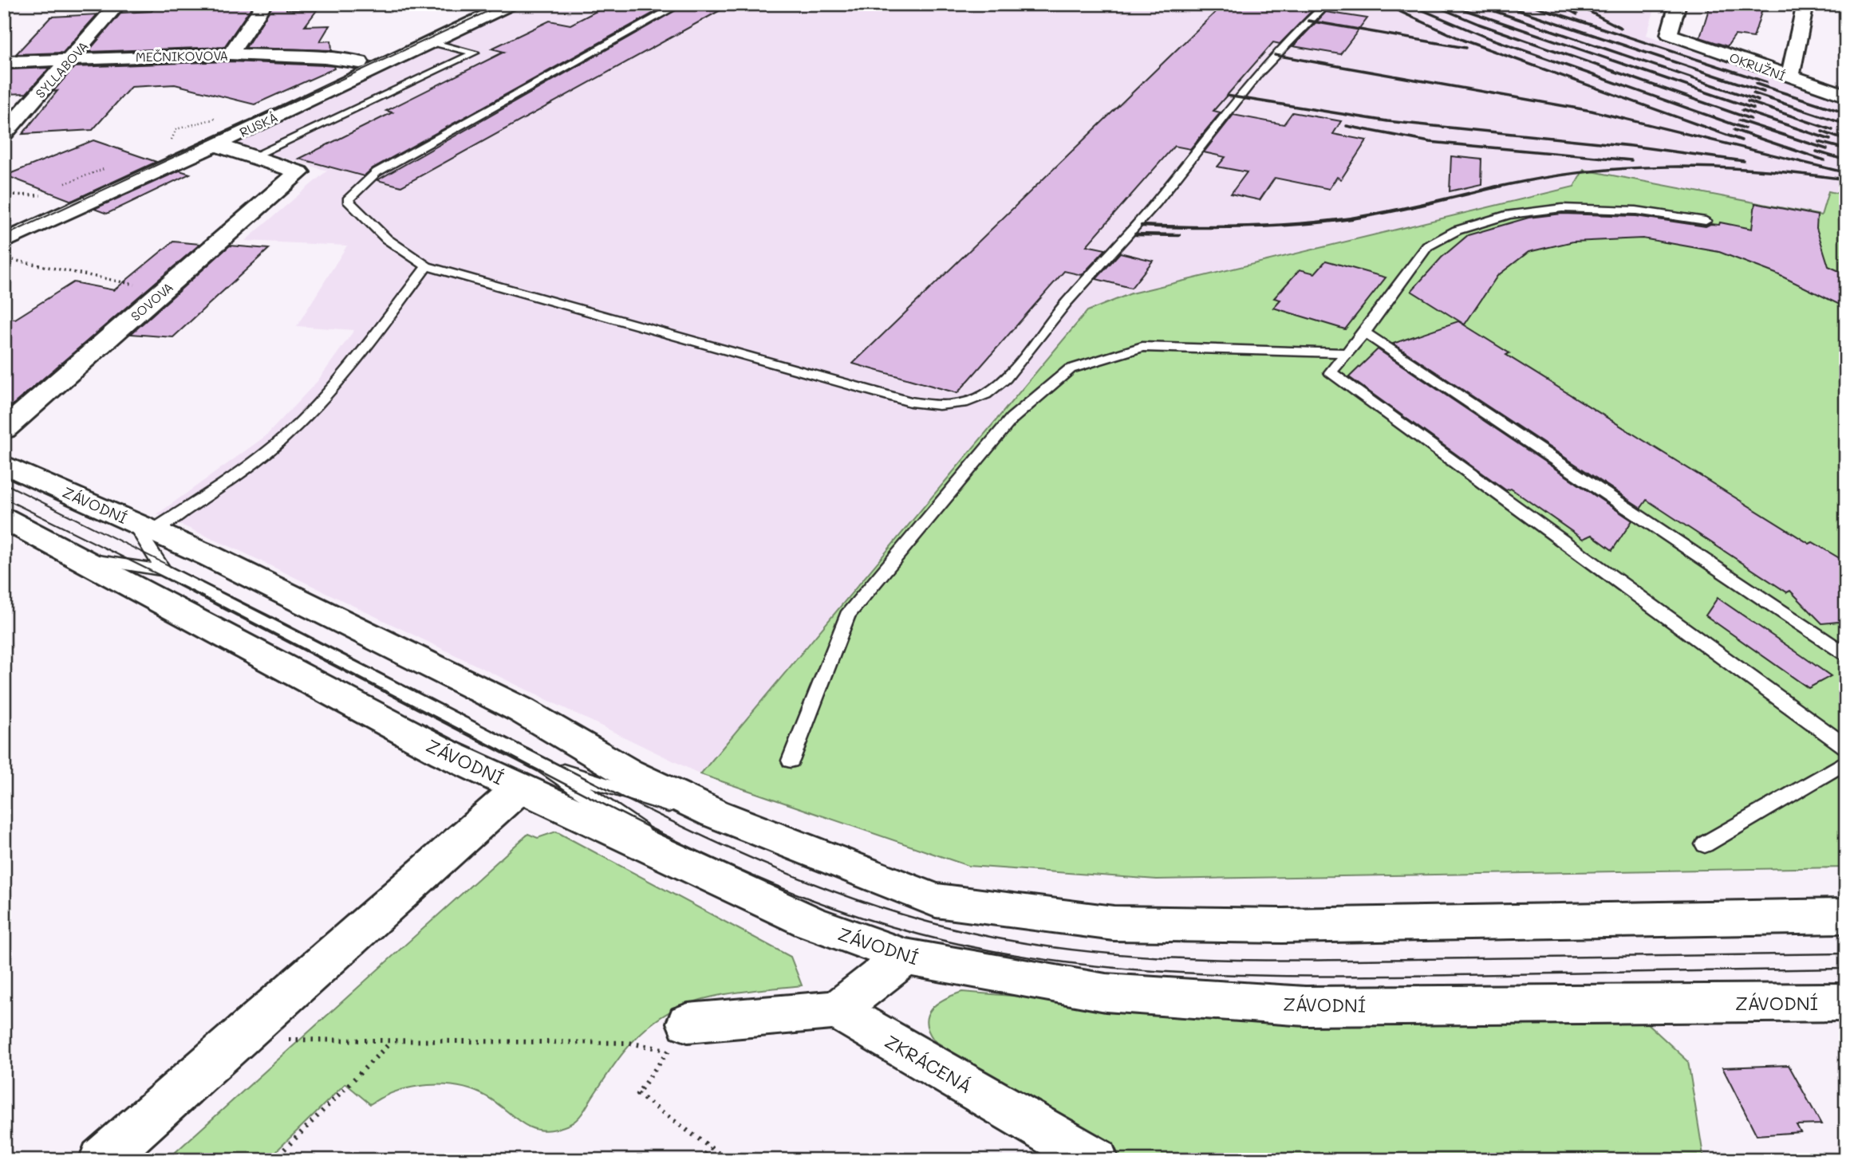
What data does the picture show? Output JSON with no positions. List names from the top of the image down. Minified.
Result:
{"streets":{"street":["MEČNIKOVOVA","OKRUŽNÍ","SYLLABOVA","RUSKÁ","SOVOVA","ZÁVODNÍ","ZKRÁCENÁ"]},"crossings":[["MEČNIKOVOVA","SYLLABOVA"],["MEČNIKOVOVA","RUSKÁ"]]}
